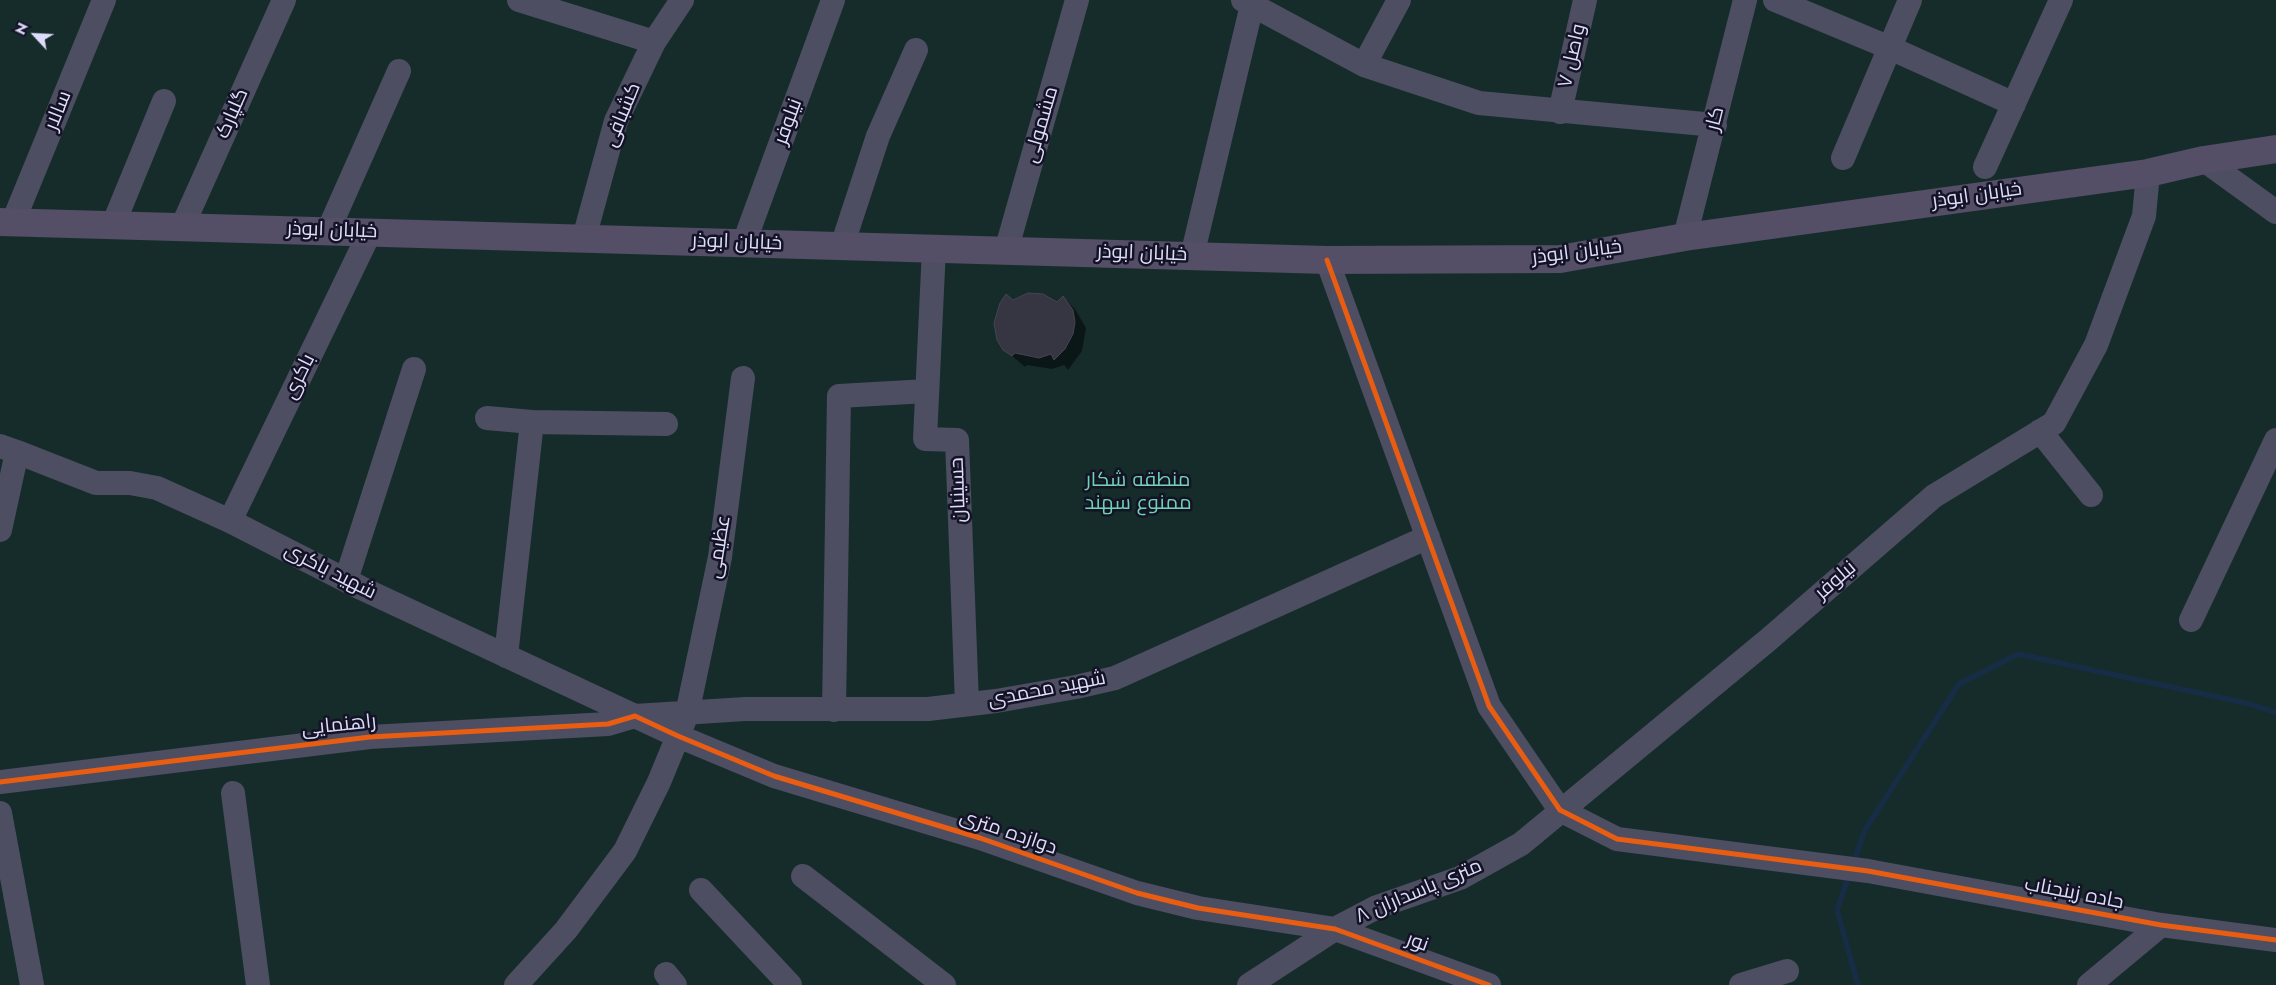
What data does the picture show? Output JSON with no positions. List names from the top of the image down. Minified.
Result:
{"streets":{"main road":["خیابان ابوذر"],"street":["واصل ۷","سالار","گلپارک","کشبافی","کار","نیلوفر","مشمولی","باکری","حسینیان","عظیمی","شهید باکری","شهید محمدی","راهنمایی","دوازده متری","۸ متری پاسداران","جاده زینجناب","نور"]},"crossings":[["سالار","خیابان ابوذر"],["گلپارک","خیابان ابوذر"],["کشبافی","خیابان ابوذر"],["کار","خیابان ابوذر"],["نیلوفر","خیابان ابوذر"],["نیلوفر","۸ متری پاسداران"],["نیلوفر","جاده زینجناب"],["مشمولی","خیابان ابوذر"],["خیابان ابوذر","باکری"],["خیابان ابوذر","حسینیان"],["باکری","شهید باکری"],["حسینیان","شهید محمدی"],["عظیمی","شهید محمدی"],["عظیمی","دوازده متری"],["شهید باکری","شهید محمدی"],["شهید باکری","راهنمایی"],["شهید محمدی","راهنمایی"],["دوازده متری","۸ متری پاسداران"],["دوازده متری","نور"],["۸ متری پاسداران","جاده زینجناب"],["۸ متری پاسداران","نور"]],"parks":["منطقه شکار ممنوع سهند"],"north":"top left"}
